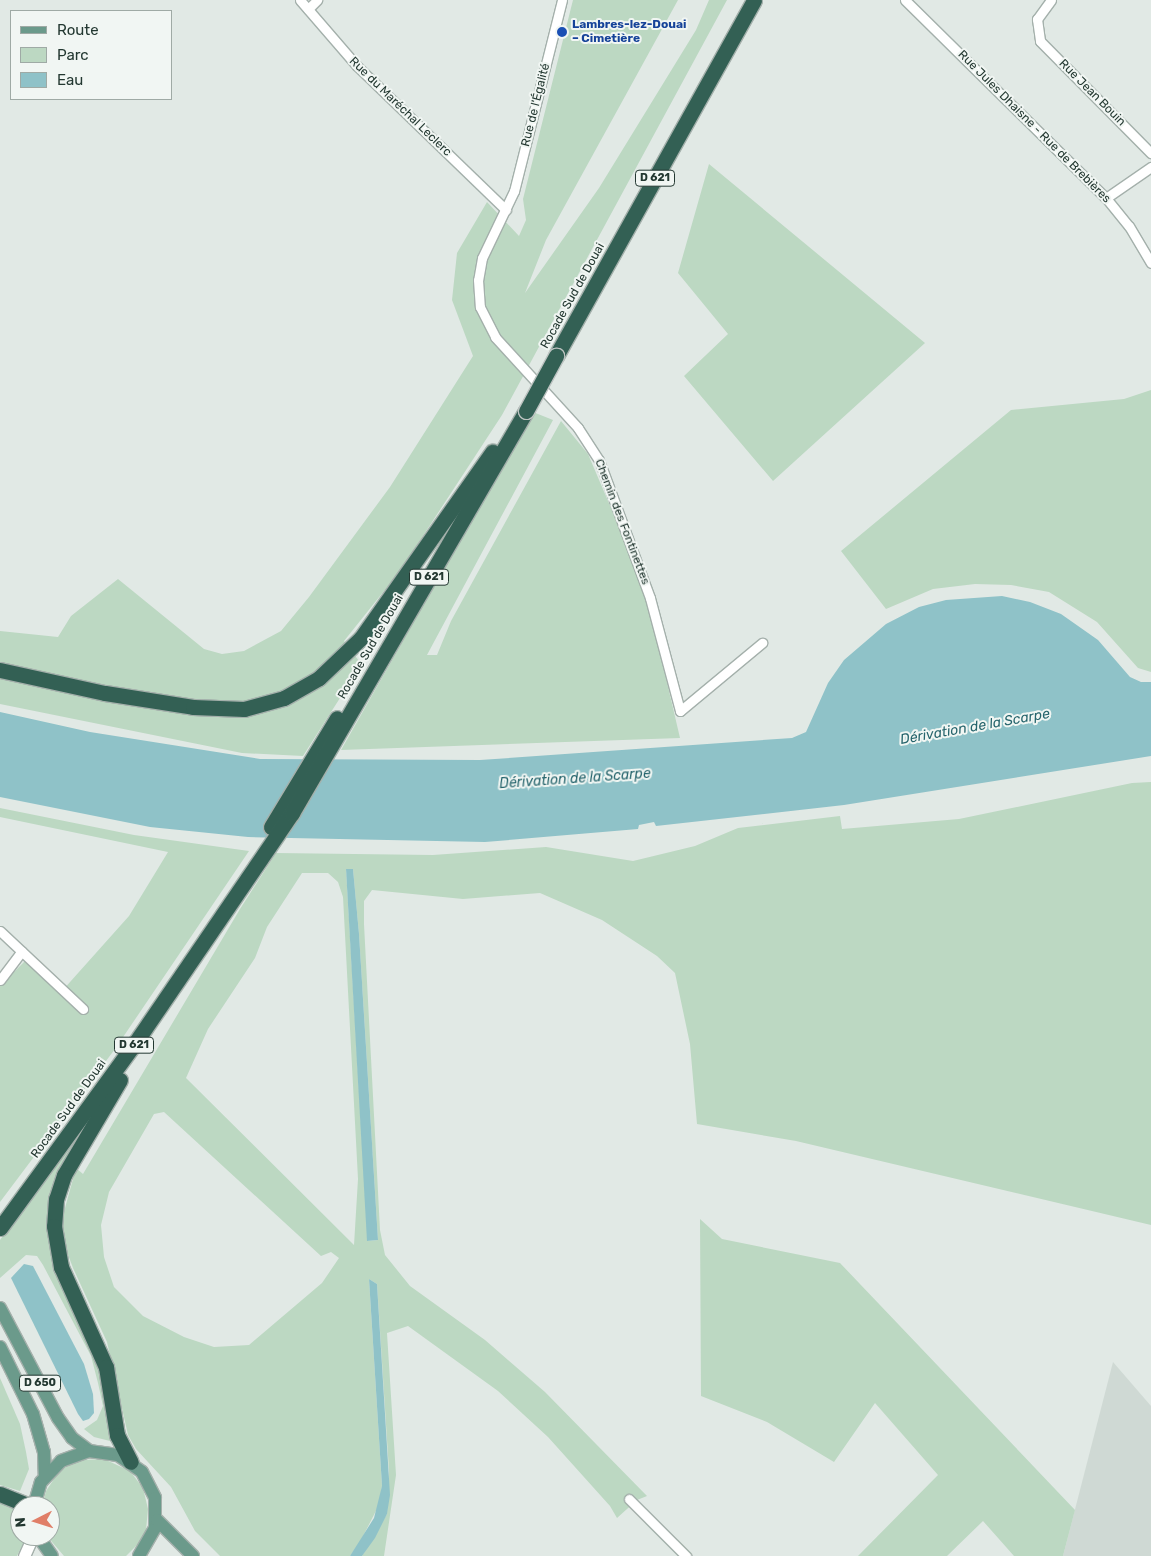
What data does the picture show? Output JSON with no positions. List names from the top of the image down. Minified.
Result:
{"streets":{"highway":["D 621","Rocade Sud de Douai"],"main road":["D 650"],"street":["Rue Jean Bouin","Rue de l'Égalité","Rue du Maréchal Leclerc","Rue Jules Dhaisne - Rue de Brebières","Chemin des Fontinettes"]},"crossings":[["Rue de l'Égalité","Rue du Maréchal Leclerc"],["Rue de l'Égalité","Chemin des Fontinettes"],["Rue du Maréchal Leclerc","Chemin des Fontinettes"]],"water":["Dérivation de la Scarpe"],"places":["Lambres-lez-Douai – Cimetière"],"legend":["Route","Parc","Eau"],"north":"left"}
